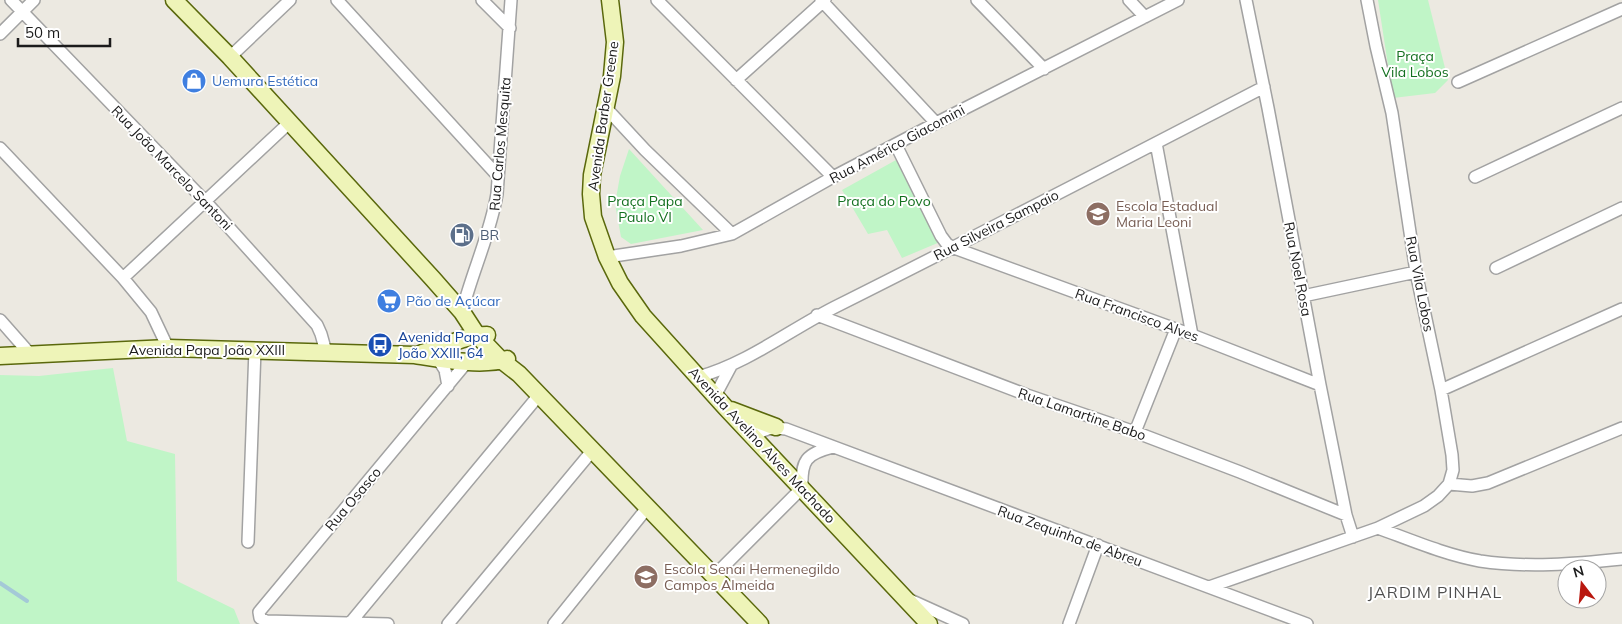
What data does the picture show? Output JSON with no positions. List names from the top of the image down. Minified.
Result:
{"streets":{"street":["Avenida Barber Greene","Rua Carlos Mesquita","Rua Américo Giacomini","Rua João Marcelo Santoni","Rua Silveira Sampaio","Rua Noel Rosa","Rua Vila Lobos","Rua Francisco Alves","Avenida Papa João XXIII","Rua Lamartine Babo","Avenida Avelino Alves Machado","Rua Osasco","Rua Zequinha de Abreu"]},"crossings":[["Avenida Barber Greene","Rua Américo Giacomini"],["Avenida Barber Greene","Avenida Avelino Alves Machado"],["Rua Américo Giacomini","Avenida Avelino Alves Machado"],["Rua João Marcelo Santoni","Avenida Papa João XXIII"],["Rua Silveira Sampaio","Rua Noel Rosa"],["Rua Silveira Sampaio","Rua Francisco Alves"],["Rua Silveira Sampaio","Rua Lamartine Babo"],["Rua Silveira Sampaio","Avenida Avelino Alves Machado"],["Rua Noel Rosa","Rua Francisco Alves"],["Rua Noel Rosa","Rua Lamartine Babo"],["Avenida Papa João XXIII","Rua Osasco"]],"districts":["JARDIM PINHAL"],"parks":["Praça Vila Lobos","Praça Papa Paulo VI","Praça do Povo"],"places":{"shop":["Uemura Estética"],"school or university":["Escola Estadual Maria Leoni","Escola Senai Hermenegildo Campos Almeida"],"fuel station":["BR"],"supermarket":["Pão de Açúcar"],"bus stop":["Avenida Papa João XXIII, 64"]},"scale_bar":"50 m","north":"top"}
